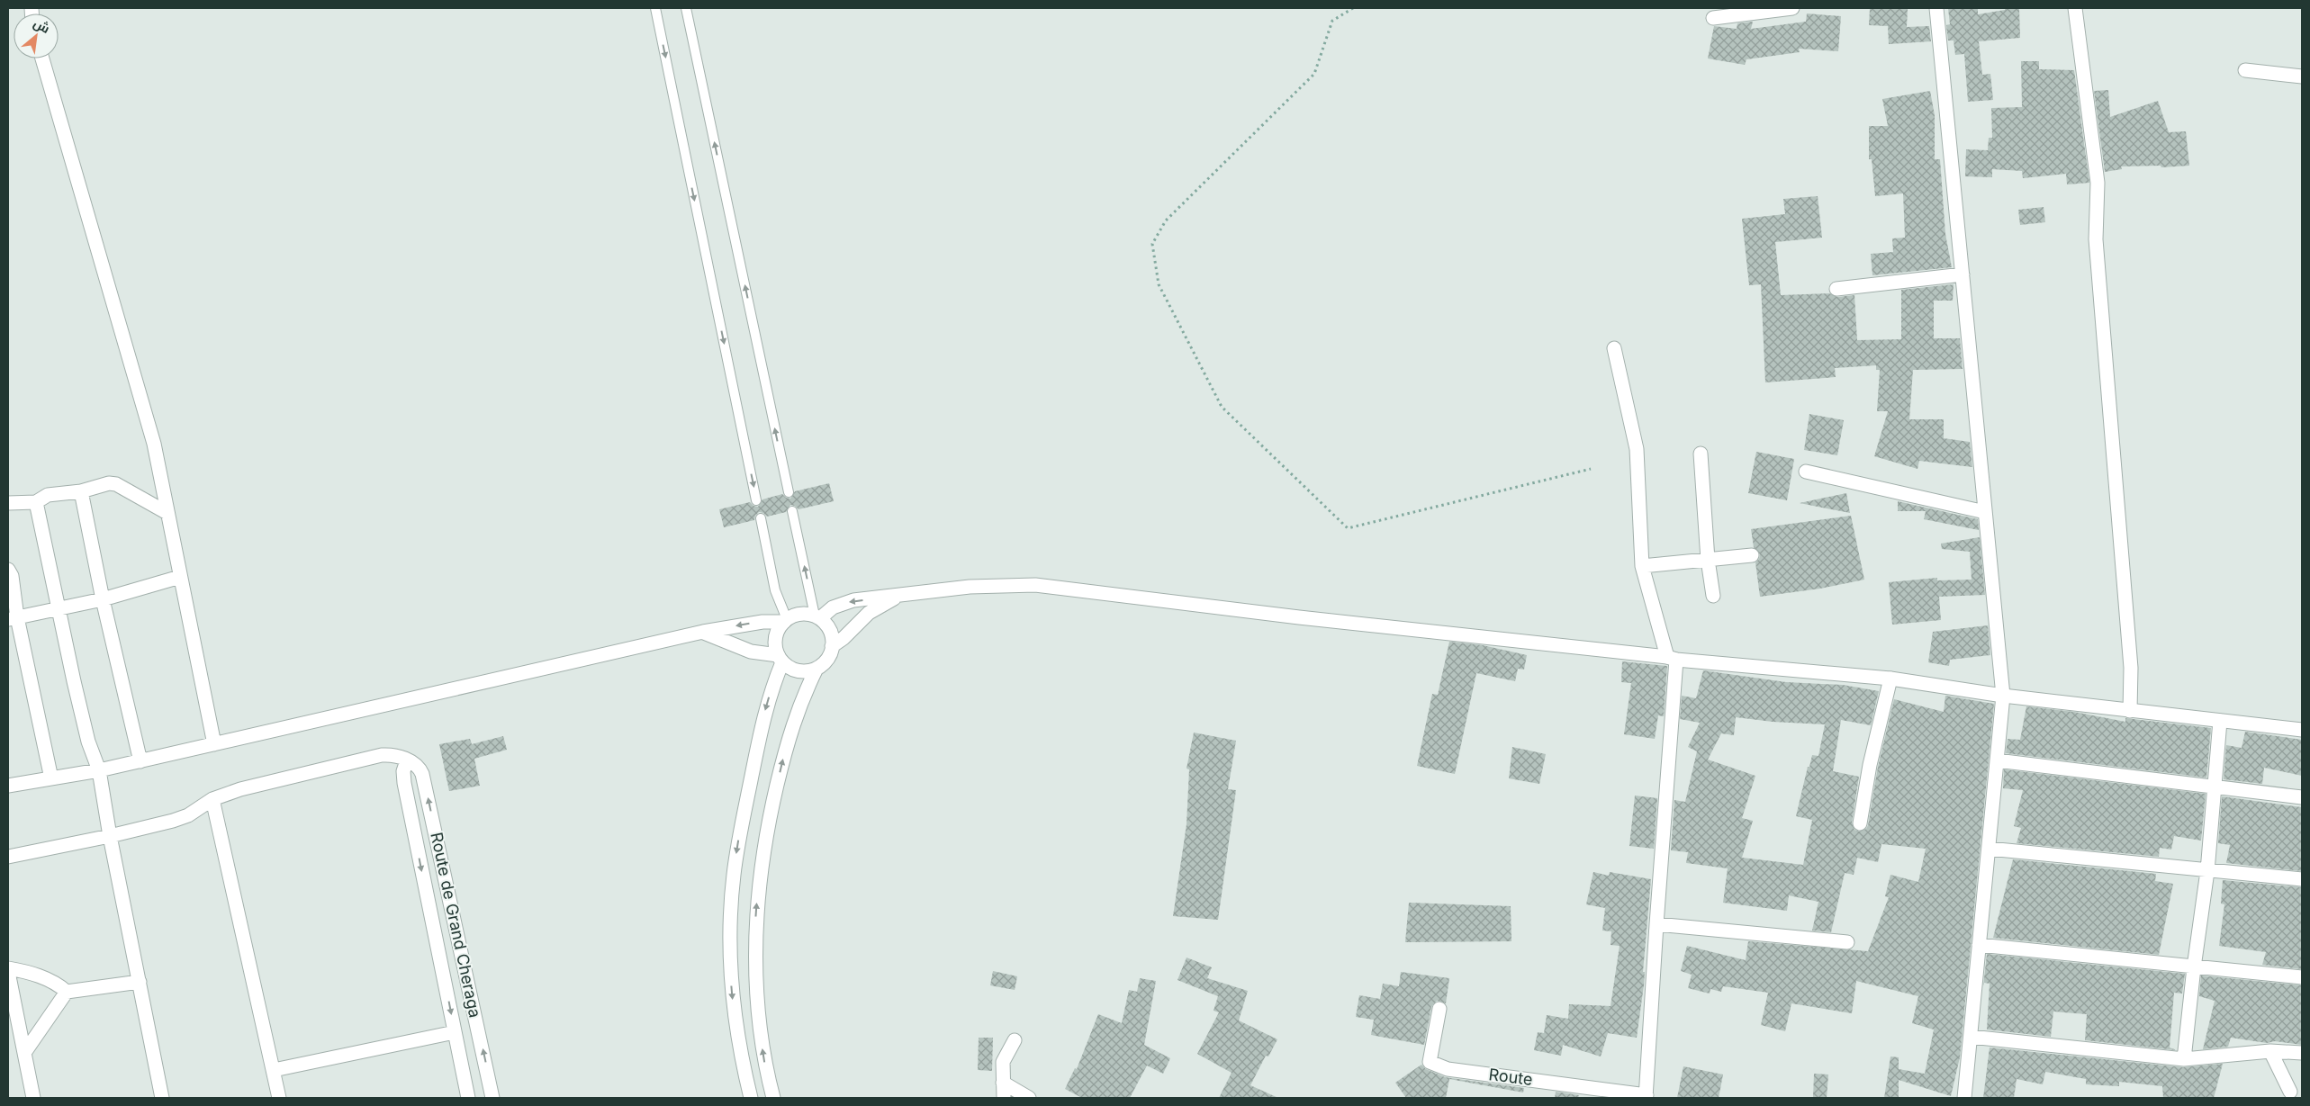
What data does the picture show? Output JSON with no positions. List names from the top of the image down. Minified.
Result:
{"streets":{"street":["Route de Grand Cheraga","Route"]},"north":"top right"}
